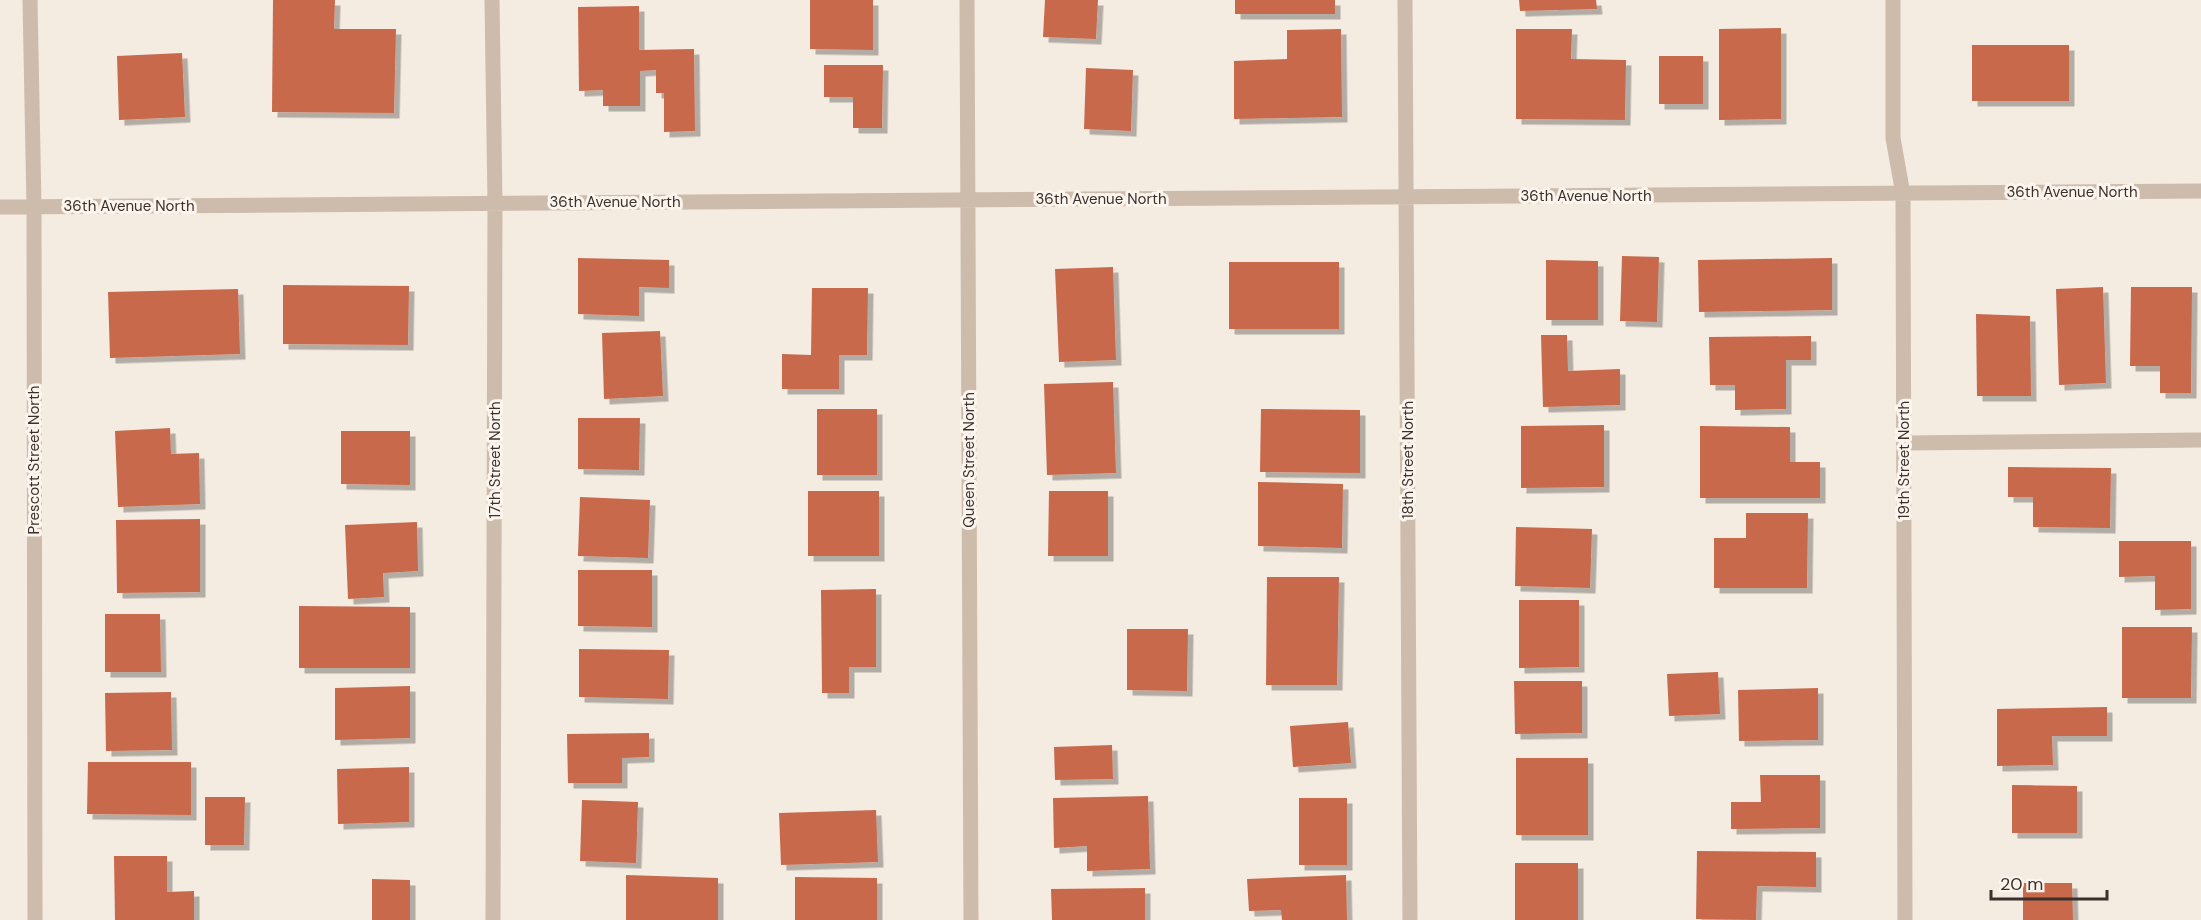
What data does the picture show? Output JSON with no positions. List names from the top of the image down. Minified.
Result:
{"streets":{"street":["36th Avenue North","Prescott Street North","17th Street North","Queen Street North","18th Street North","19th Street North"]},"crossings":[["36th Avenue North","Prescott Street North"],["36th Avenue North","17th Street North"],["36th Avenue North","Queen Street North"],["36th Avenue North","18th Street North"],["36th Avenue North","19th Street North"]],"scale_bar":"20 m"}
